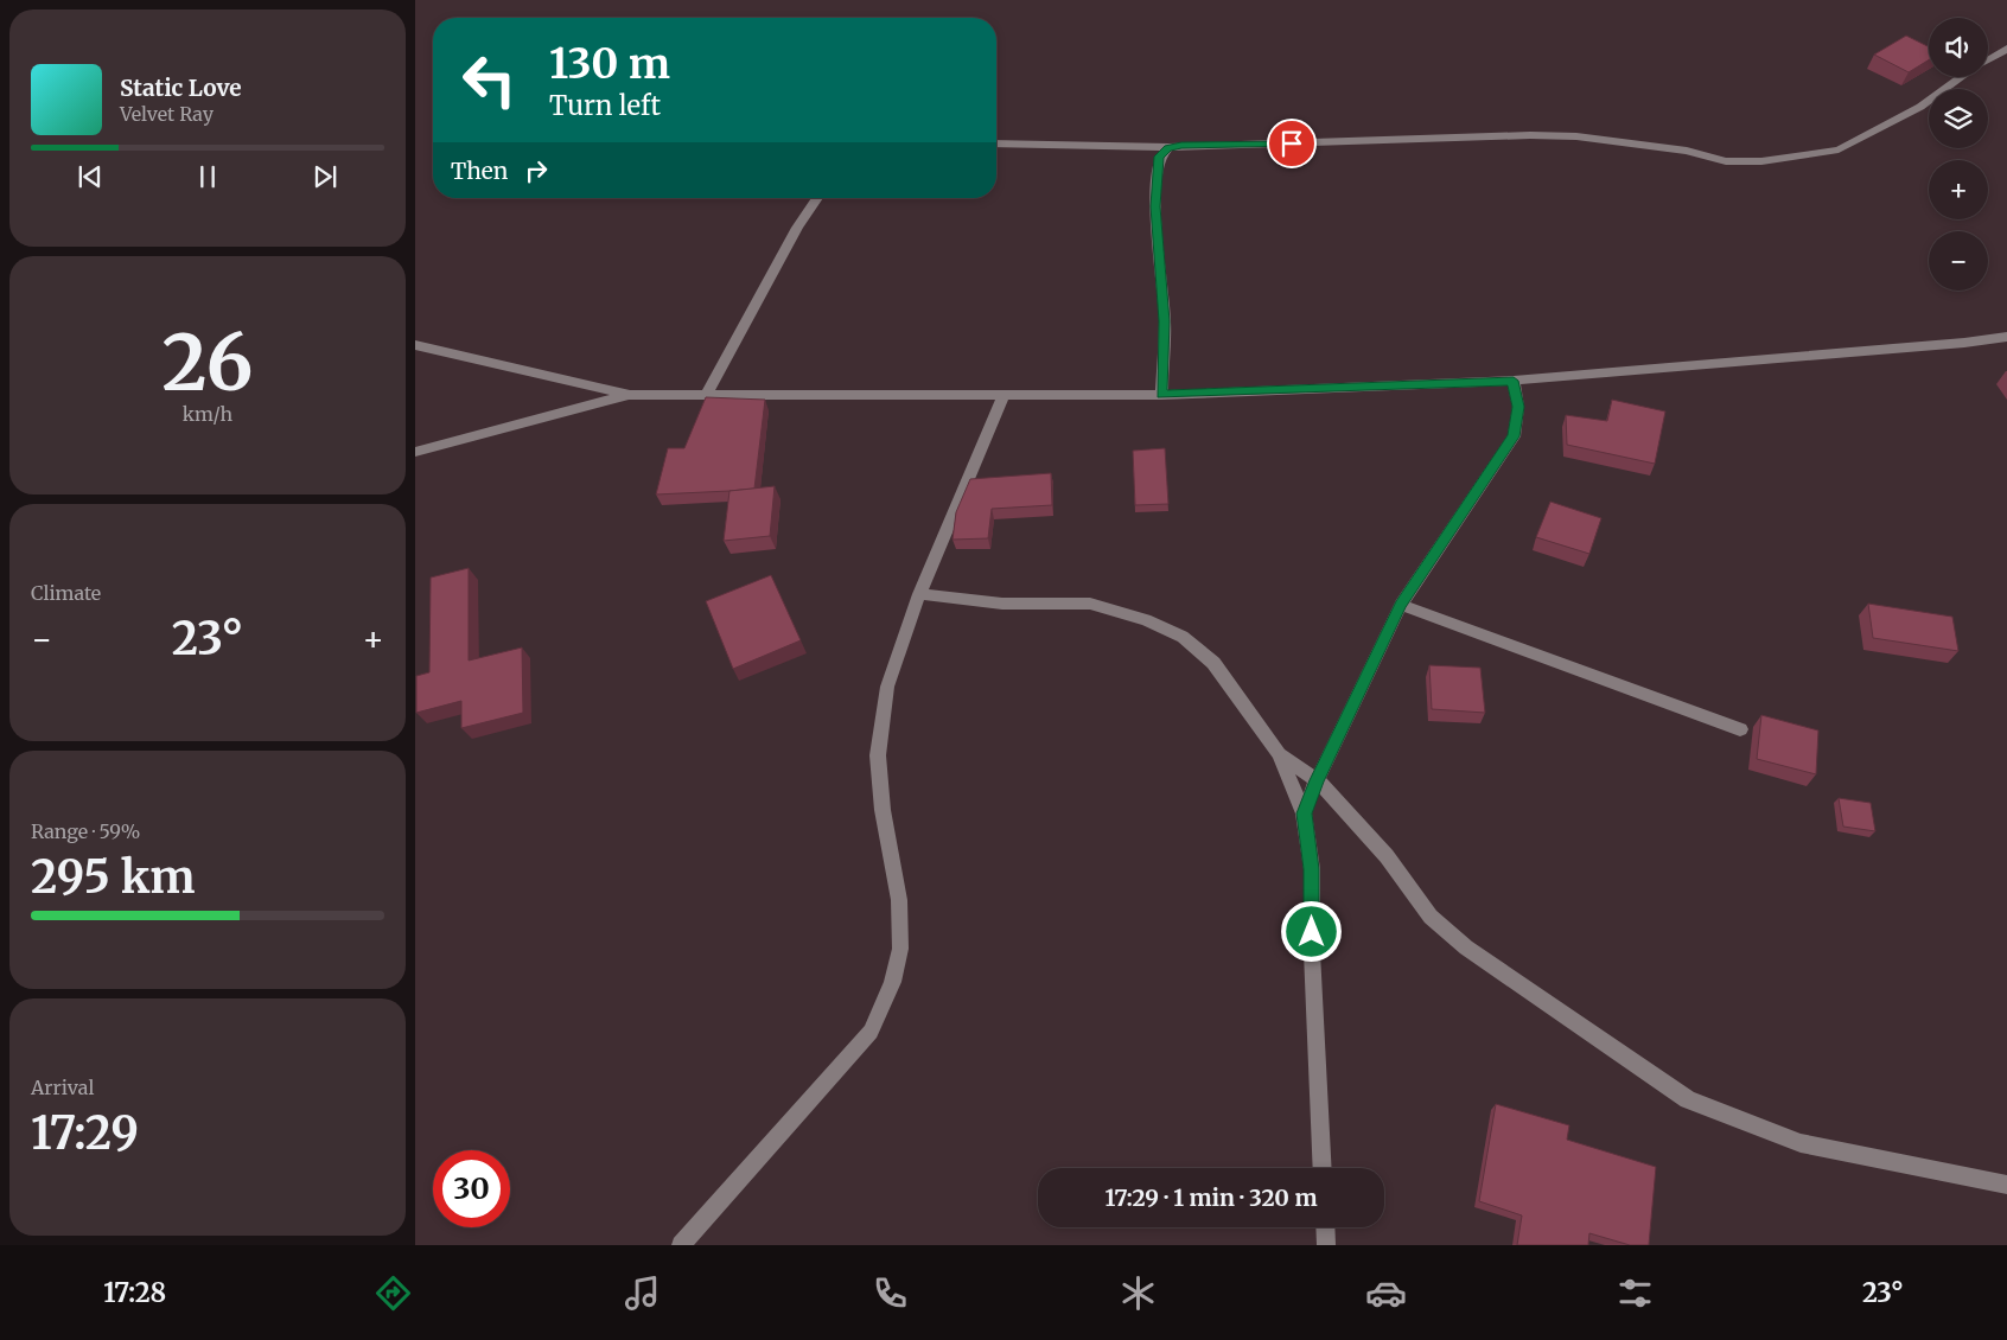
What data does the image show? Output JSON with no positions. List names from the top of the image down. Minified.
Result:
{"page":{"map_buttons":["+","−"],"turn":["130 m","Turn left"],"song":["Static Love","Velvet Ray"],"then":"Then","tile":[["26","km/h"],"Climate",["Range · 59%","295 km"],["Arrival","17:29"]],"heat":["−","23°","+"],"limit":"30","trip":"17:29 · 1 min · 320 m","tabs":["17:28","23°"]}}
